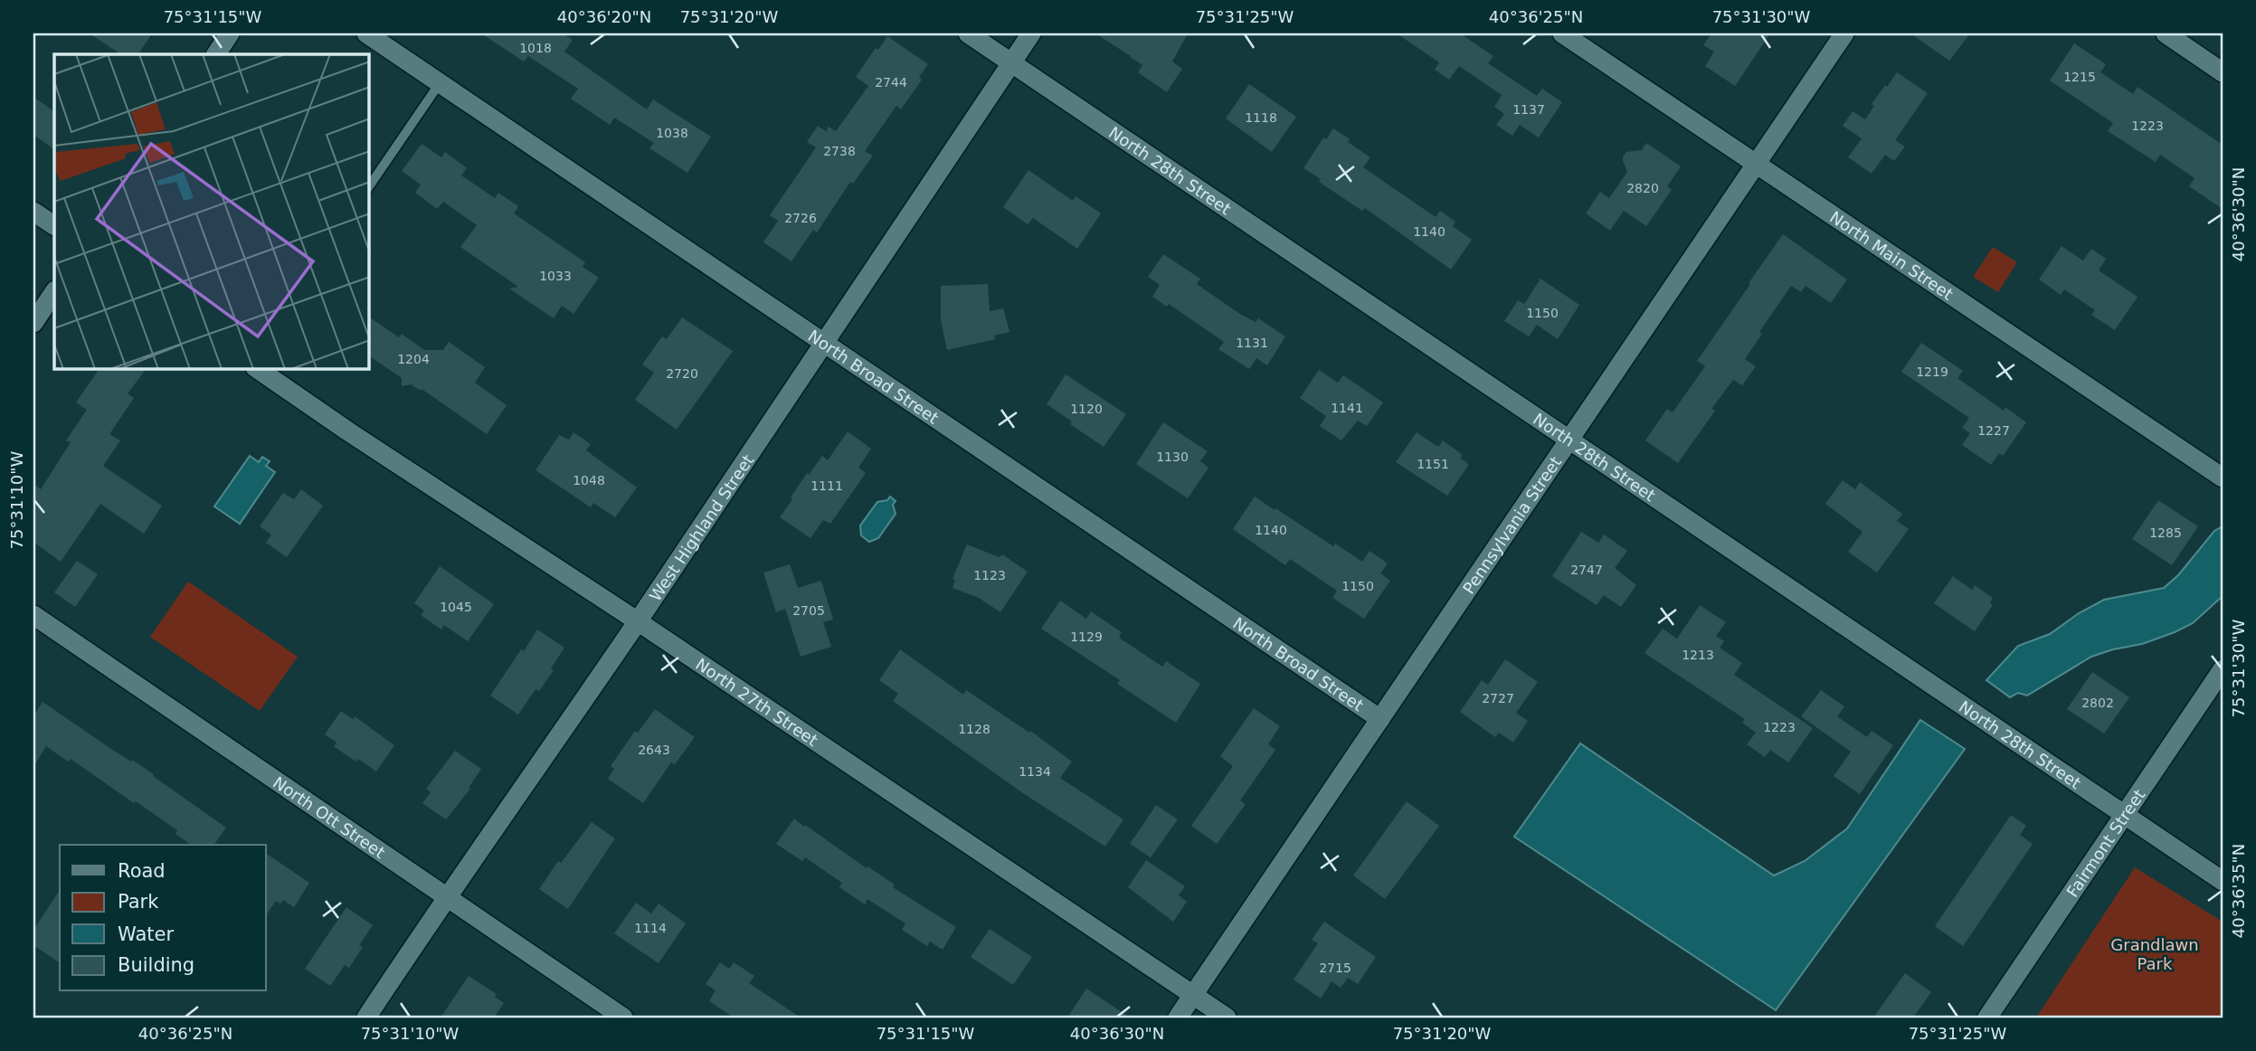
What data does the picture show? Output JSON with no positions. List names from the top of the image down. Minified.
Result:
{"streets":{"street":["North 28th Street","North Main Street","North Broad Street","Pennsylvania Street","West Highland Street","North 27th Street","North Ott Street","Fairmont Street"]},"crossings":[["North 28th Street","Pennsylvania Street"],["North 28th Street","West Highland Street"],["North 28th Street","Fairmont Street"],["North Main Street","Pennsylvania Street"],["North Broad Street","Pennsylvania Street"],["North Broad Street","West Highland Street"],["Pennsylvania Street","North 27th Street"],["West Highland Street","North 27th Street"],["West Highland Street","North Ott Street"]],"parks":["Grandlawn Park"],"house_numbers":["1018","1215","2744","1137","1118","1223","1038","2738","2820","2726","1140","1033","1150","1131","1204","1219","2720","1141","1120","1227","1130","1151","1048","1111","1140","1285","2747","1123","1150","1045","2705","1129","1213","2727","2802","1223","1128","2643","1134","1114","2715"],"legend":["Road","Park","Water","Building"],"coordinates":["75°31'15\"W","40°36'20\"N","75°31'20\"W","75°31'25\"W","40°36'25\"N","75°31'30\"W","40°36'30\"N","75°31'10\"W","40°36'35\"N"]}
